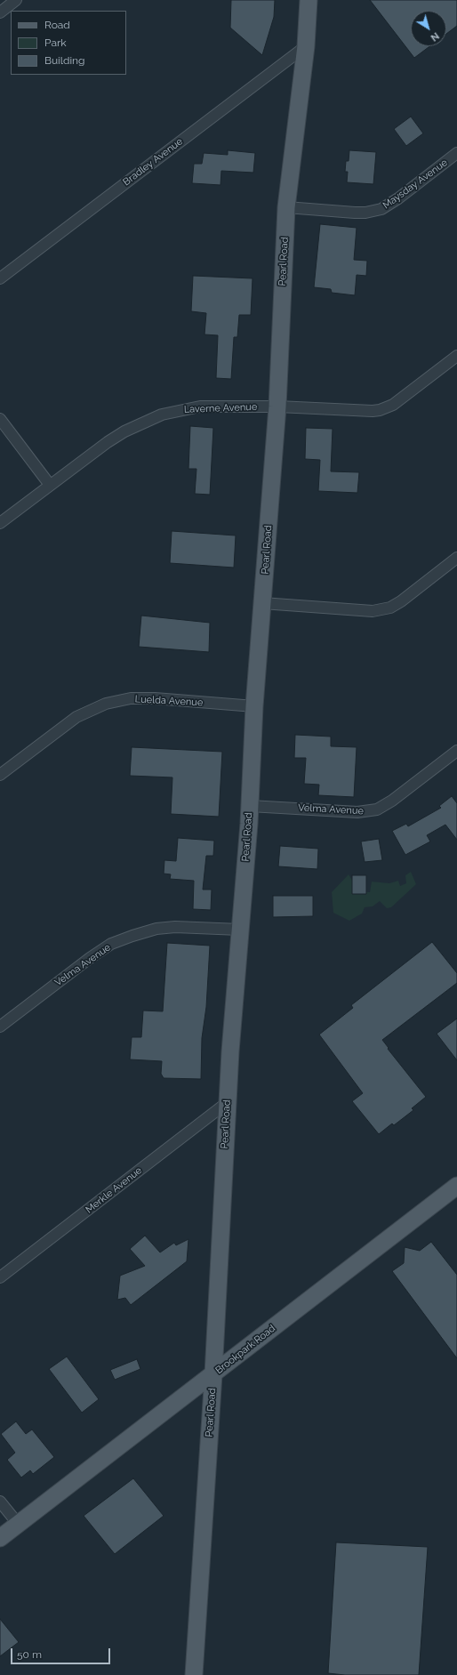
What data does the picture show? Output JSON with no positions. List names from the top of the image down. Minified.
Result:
{"streets":{"main road":["Pearl Road","Brookpark Road"],"street":["Bradley Avenue","Maysday Avenue","Laverne Avenue","Luelda Avenue","Velma Avenue","Merkle Avenue"]},"crossings":[["Bradley Avenue","Pearl Road"],["Maysday Avenue","Pearl Road"],["Pearl Road","Laverne Avenue"],["Pearl Road","Luelda Avenue"],["Pearl Road","Velma Avenue"],["Pearl Road","Merkle Avenue"],["Pearl Road","Brookpark Road"]],"legend":["Road","Park","Building"],"scale_bar":"50 m","north":"bottom right"}
